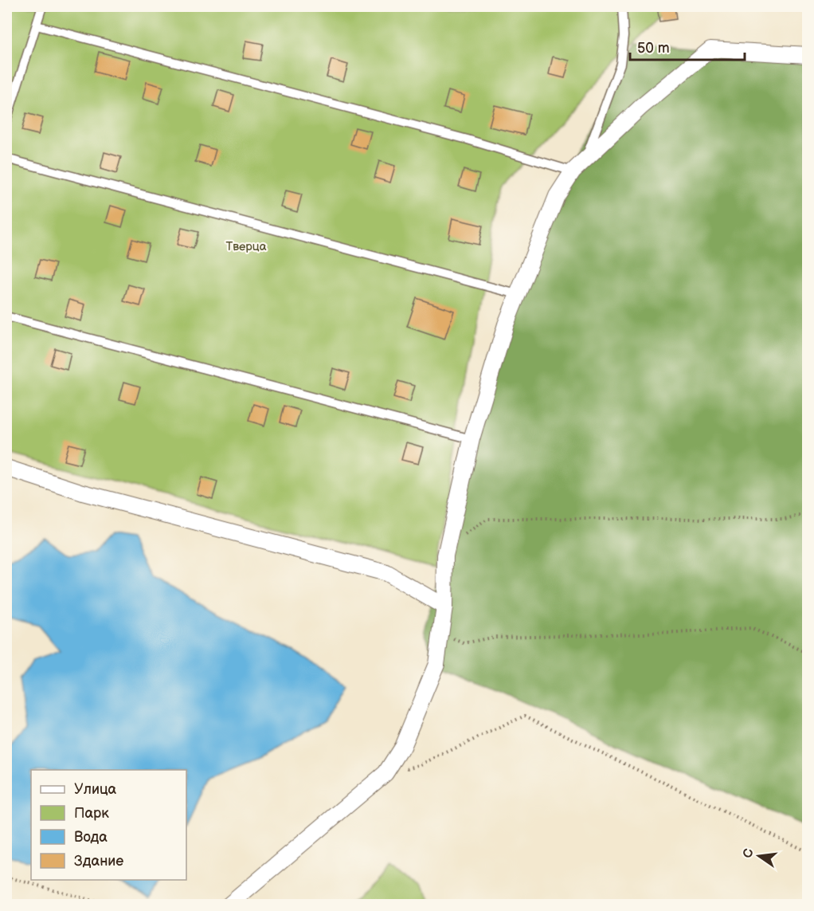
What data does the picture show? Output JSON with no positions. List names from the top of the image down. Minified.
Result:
{"parks":["Тверца"],"legend":["Улица","Парк","Вода","Здание"],"scale_bar":"50 m","north":"left"}
